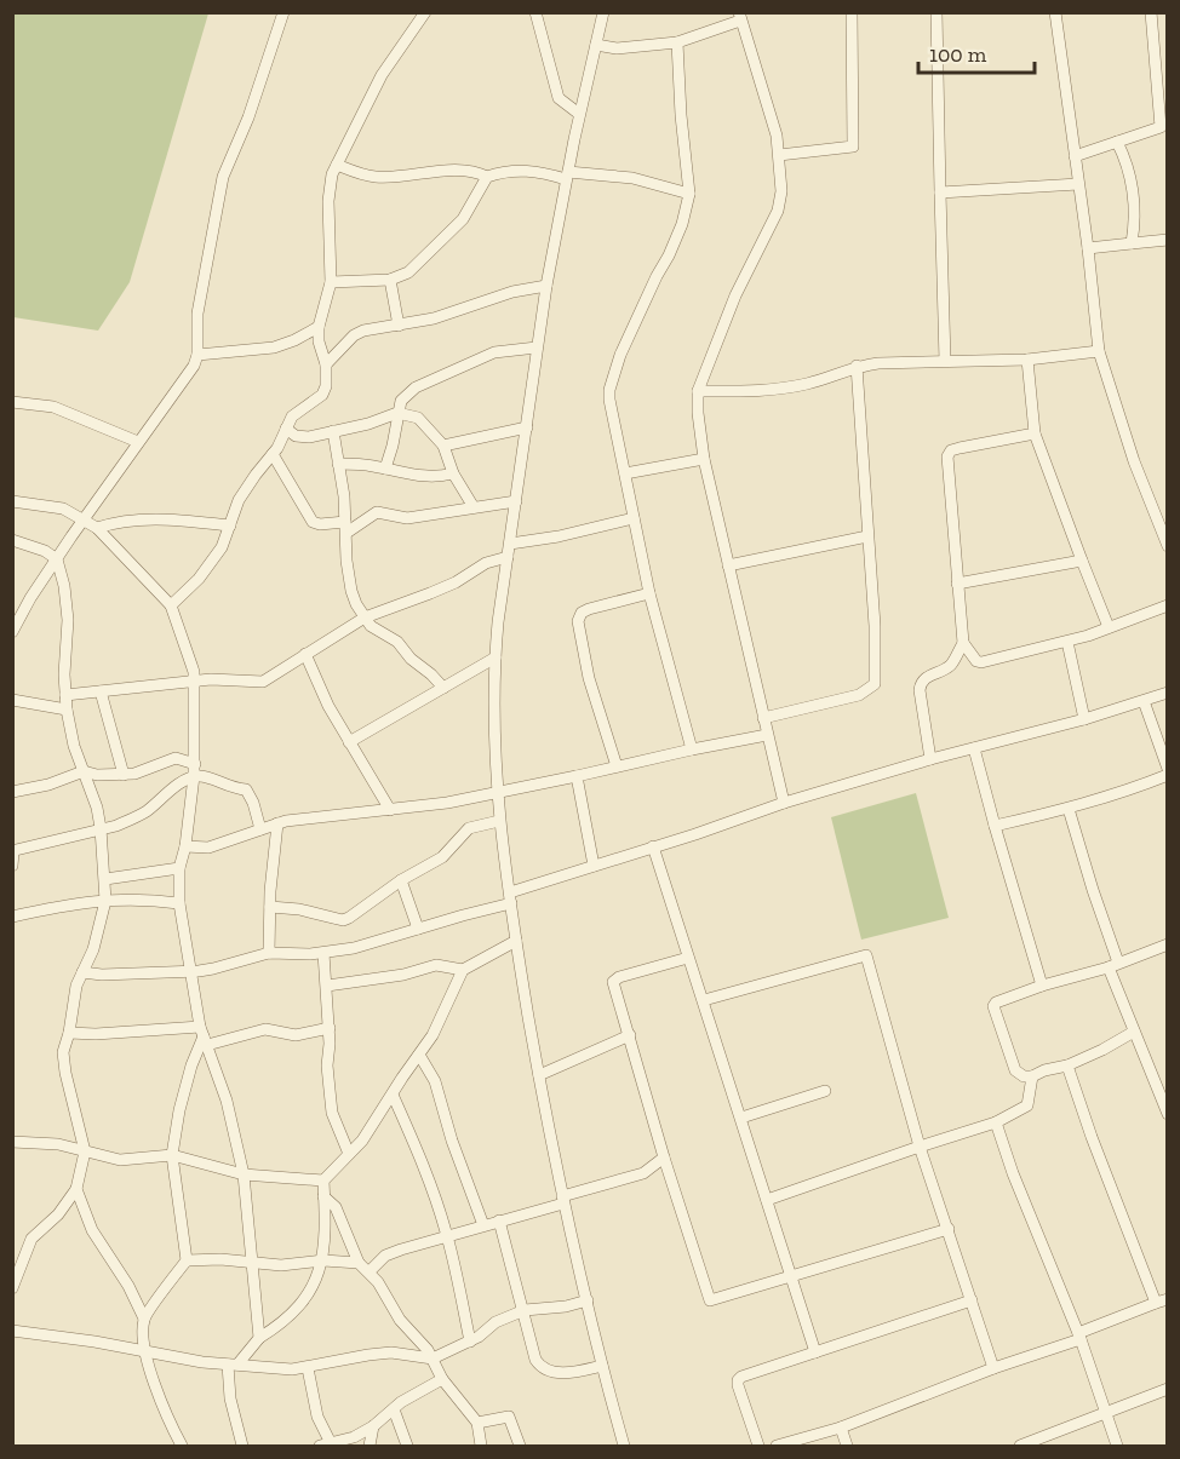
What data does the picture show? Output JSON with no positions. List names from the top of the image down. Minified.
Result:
{"scale_bar":"100 m"}
